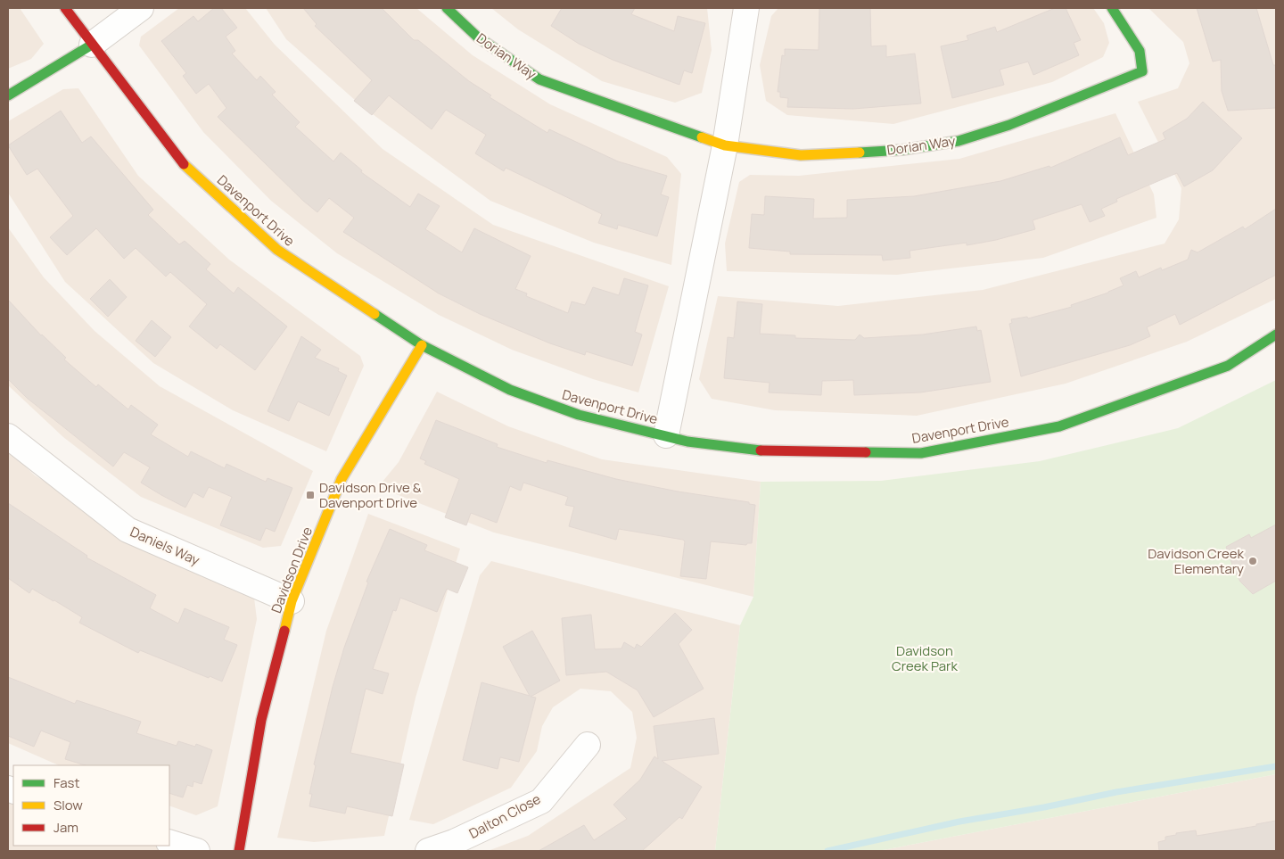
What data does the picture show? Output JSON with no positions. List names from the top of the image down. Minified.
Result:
{"streets":{"street":["Dorian Way","Davenport Drive","Daniels Way","Davidson Drive","Dalton Close"]},"crossings":[["Davenport Drive","Davidson Drive"],["Daniels Way","Davidson Drive"]],"parks":["Davidson Creek Park"],"places":{"transit":["Davidson Drive & Davenport Drive"],"other":["Davidson Creek Elementary"]},"legend":["Fast","Slow","Jam"]}
